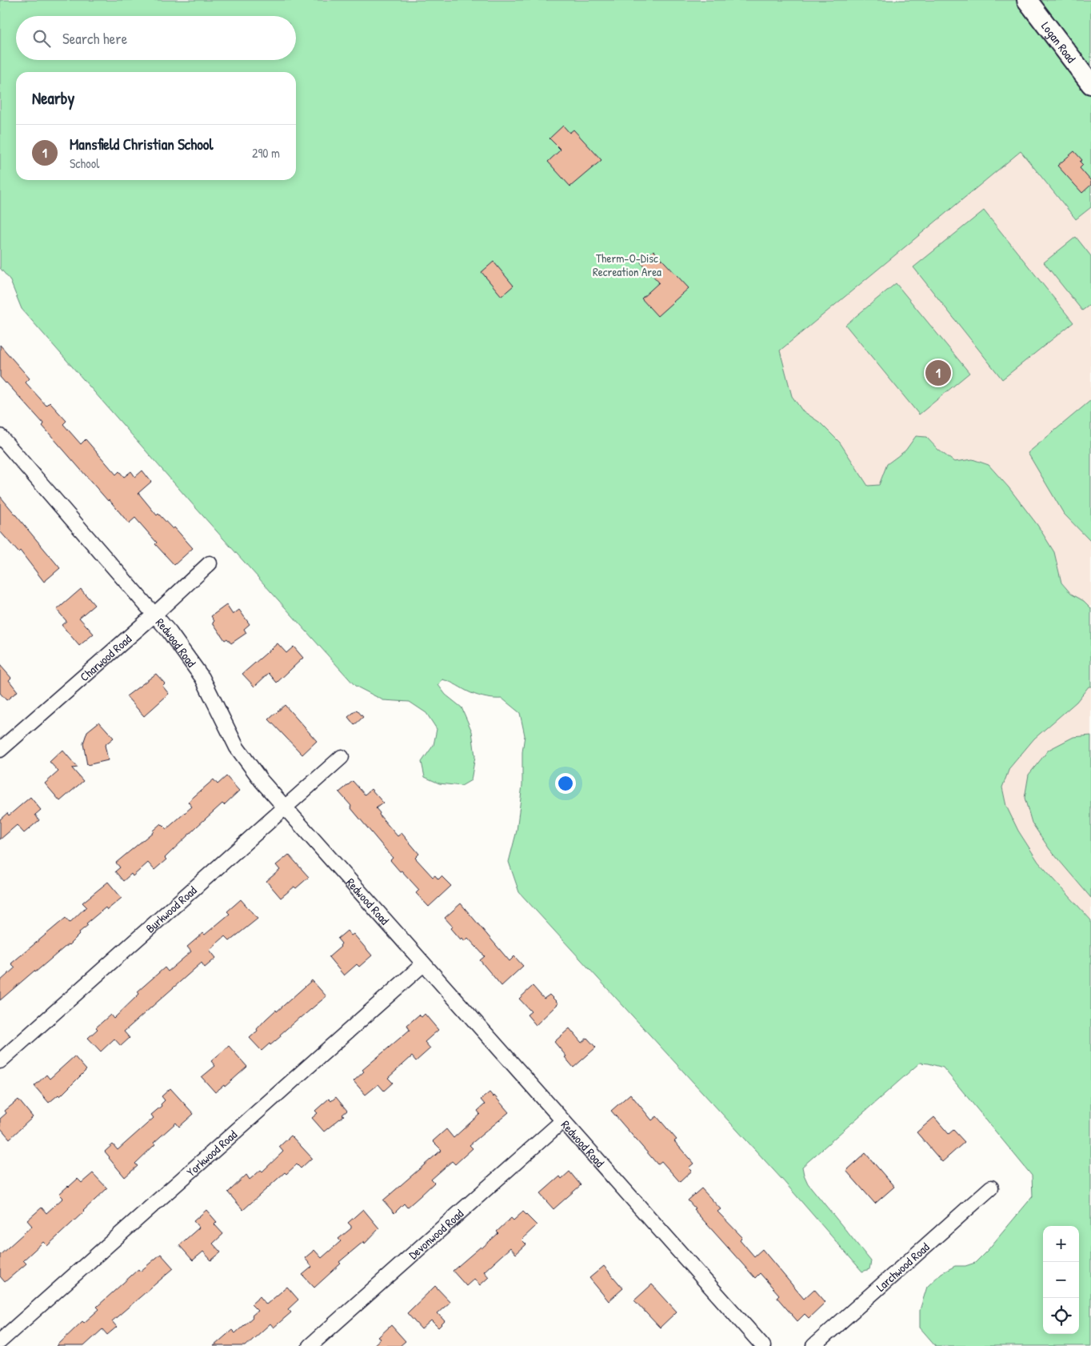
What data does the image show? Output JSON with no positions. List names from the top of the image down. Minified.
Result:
{"streets":{"street":["Logan Road","Redwood Road","Charwood Road","Burkwood Road","Yorkwood Road","Devonwood Road","Larchwood Road"]},"crossings":[["Redwood Road","Charwood Road"],["Redwood Road","Burkwood Road"],["Redwood Road","Yorkwood Road"],["Redwood Road","Devonwood Road"]],"parks":["Therm-O-Disc Recreation Area"],"page":{"search":"Search here","heading":"Nearby","list":[{"mark":"1","name":"Mansfield Christian School","note":"School","value":"290 m"}],"pins":"1","map_buttons":["+","−"]}}
